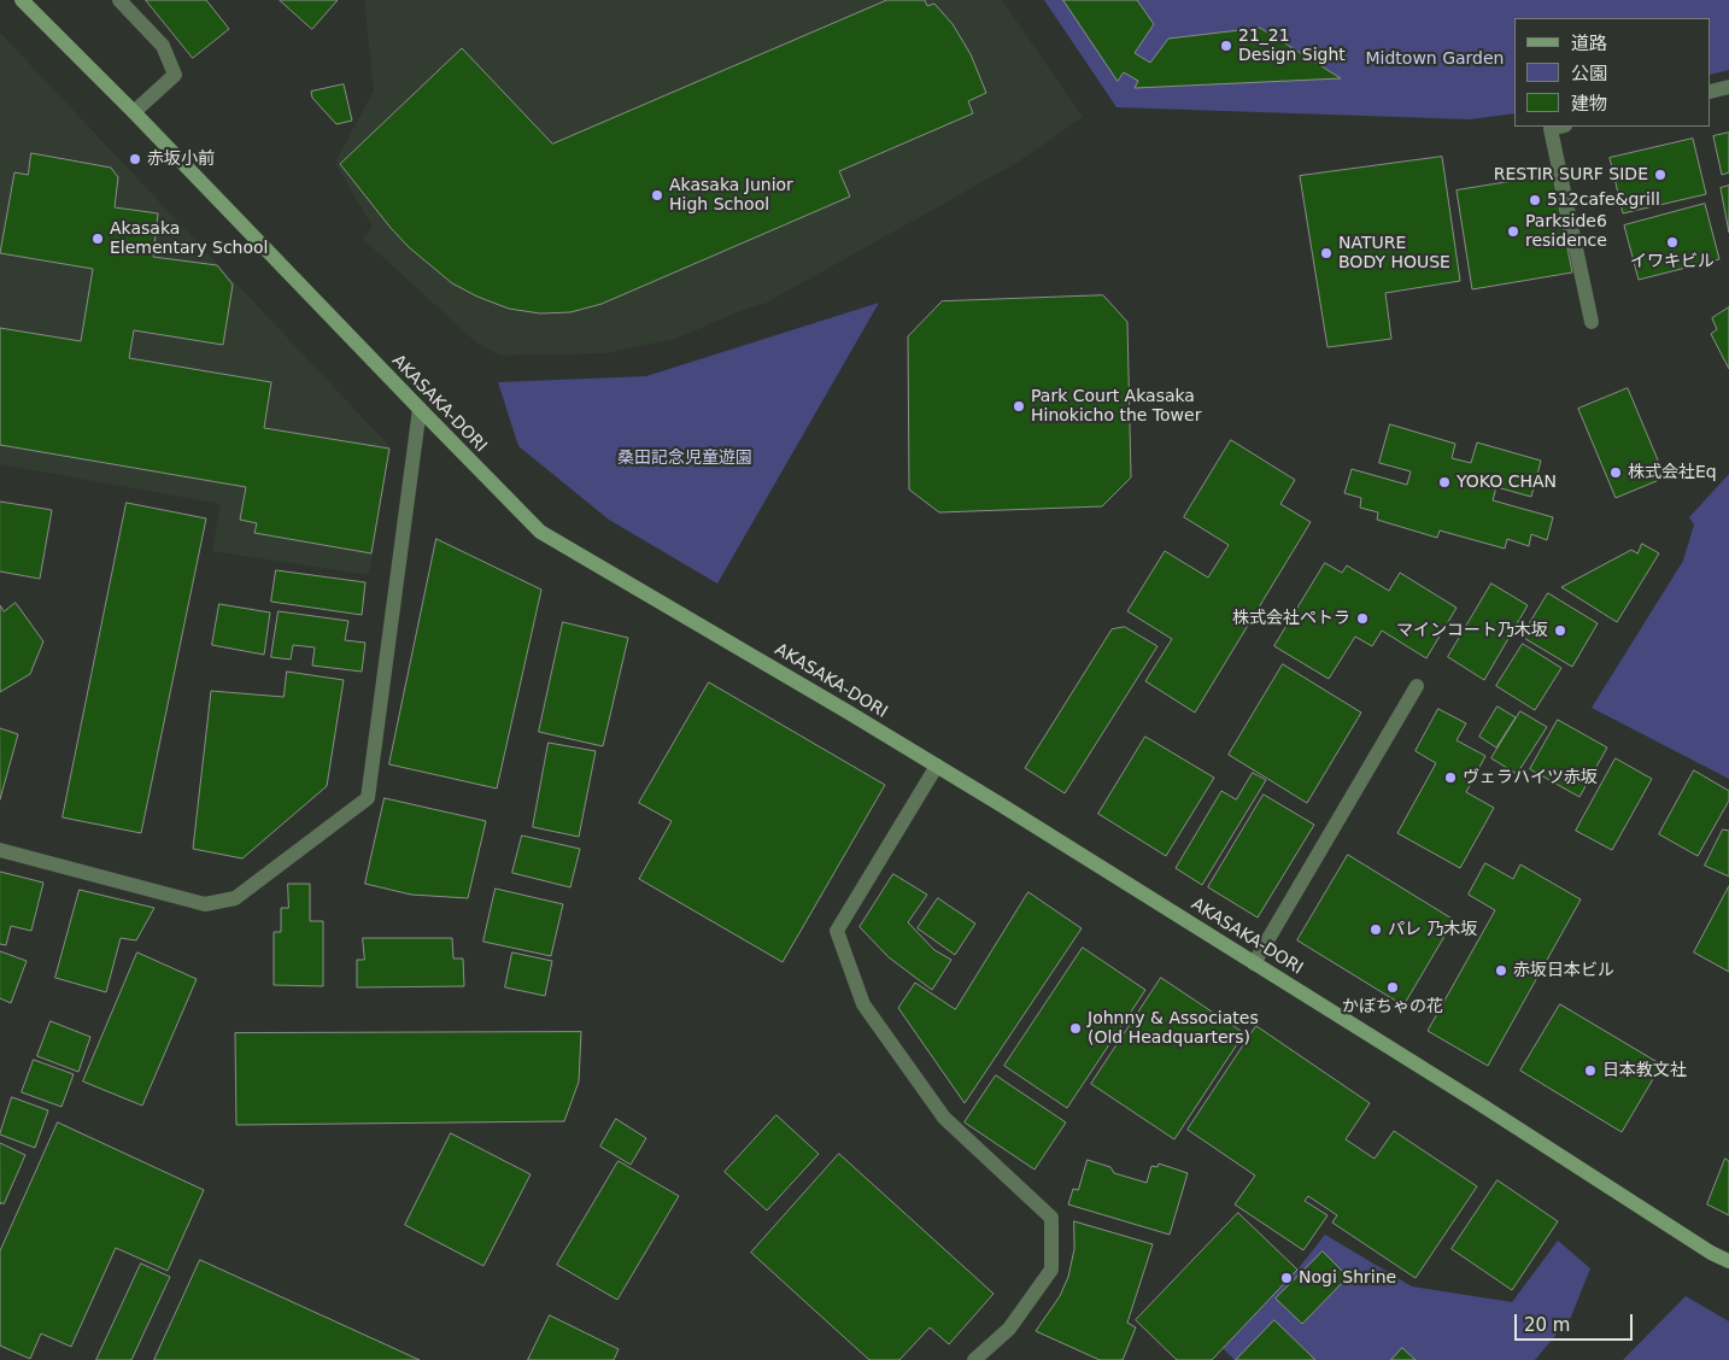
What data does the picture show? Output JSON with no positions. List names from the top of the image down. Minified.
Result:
{"streets":{"main road":["AKASAKA-DORI"]},"parks":["Midtown Garden","桑田記念児童遊園"],"places":["21_21 Design Sight","赤坂小前","RESTIR SURF SIDE","Akasaka Junior High School","512cafe&grill","Parkside6 residence","Akasaka Elementary School","イワキビル","NATURE BODY HOUSE","Park Court Akasaka Hinokicho the Tower","株式会社Eq","YOKO CHAN","株式会社ペトラ","マインコート乃木坂","ヴェラハイツ赤坂","パレ 乃木坂","赤坂日本ビル","かぼちゃの花","Johnny & Associates (Old Headquarters)","日本教文社","Nogi Shrine"],"legend":["道路","公園","建物"],"scale_bar":"20 m"}
